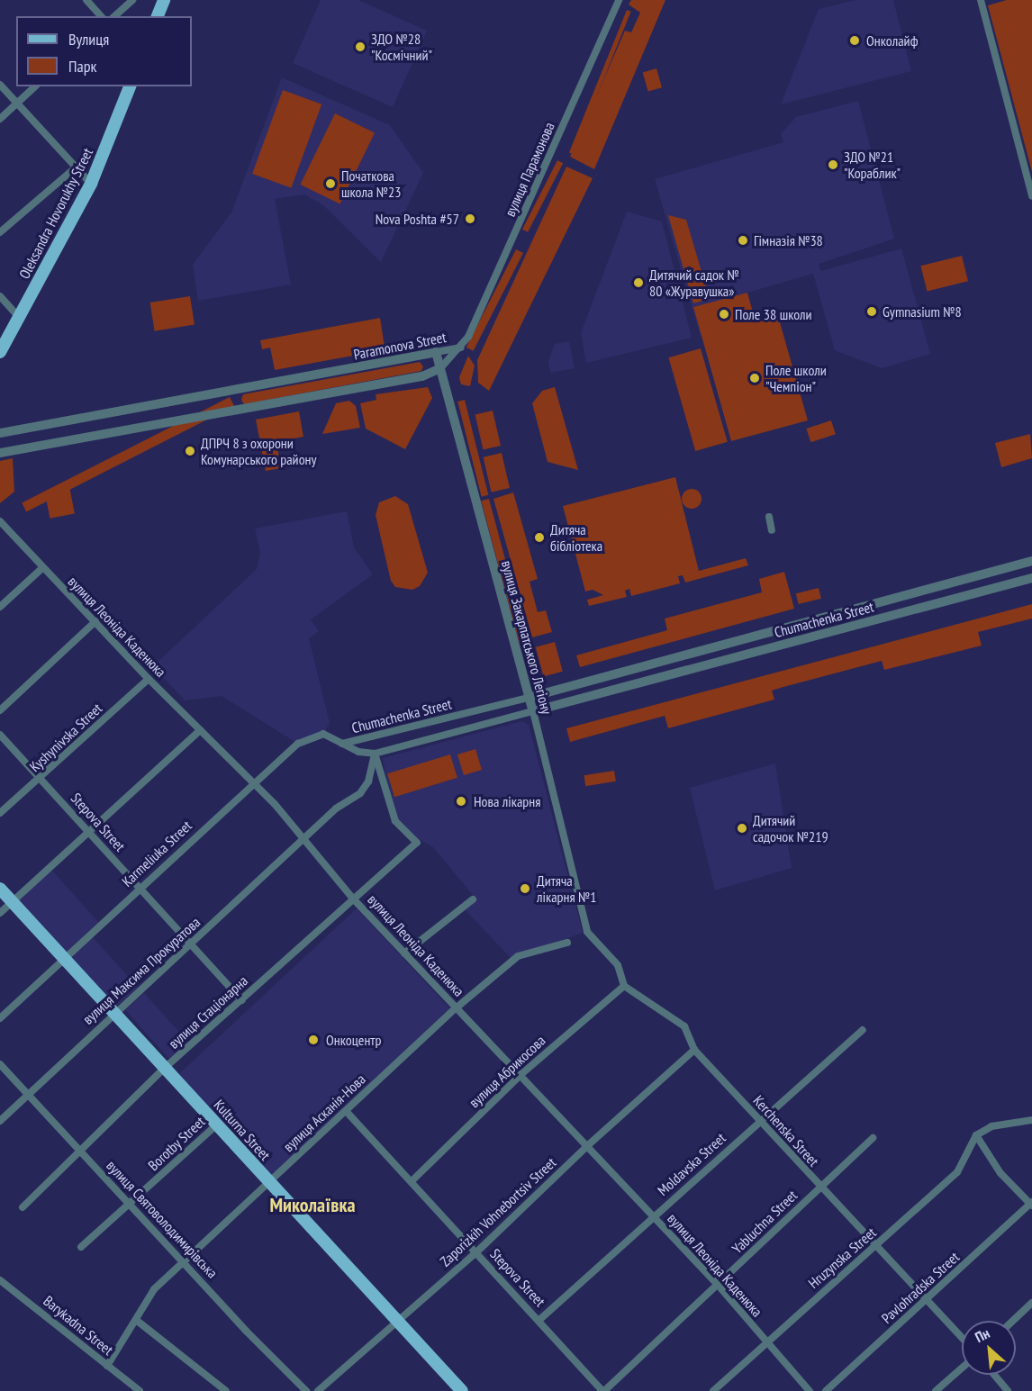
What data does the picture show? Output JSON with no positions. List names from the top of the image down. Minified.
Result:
{"streets":{"main road":["Oleksandra Hovorukhy Street","Kulturna Street"],"street":["вулиця Парамонова","Paramonova Street","Chumachenka Street","вулиця Леоніда Каденюка","вулиця Закарпатського Легіону","Kyshynivska Street","Stepova Street","Karmeliuka Street","вулиця Максима Прокуратова","вулиця Стаціонарна","вулиця Абрикосова","вулиця Асканія-Нова","Kerchenska Street","Borotby Street","Moldavska Street","Zaporizkih Vohnebortsiv Street","вулиця Святоволодимирівська","Yabluchna Street","Hruzynska Street","Pavlohradska Street","Barykadna Street"]},"crossings":[["вулиця Парамонова","Paramonova Street"],["Paramonova Street","вулиця Закарпатського Легіону"],["Chumachenka Street","вулиця Закарпатського Легіону"],["Chumachenka Street","Karmeliuka Street"],["Chumachenka Street","вулиця Максима Прокуратова"],["Chumachenka Street","вулиця Стаціонарна"],["вулиця Леоніда Каденюка","Kyshynivska Street"],["вулиця Леоніда Каденюка","Karmeliuka Street"],["вулиця Леоніда Каденюка","вулиця Максима Прокуратова"],["вулиця Леоніда Каденюка","вулиця Стаціонарна"],["вулиця Леоніда Каденюка","вулиця Абрикосова"],["вулиця Леоніда Каденюка","вулиця Асканія-Нова"],["вулиця Леоніда Каденюка","Moldavska Street"],["вулиця Леоніда Каденюка","Zaporizkih Vohnebortsiv Street"],["вулиця Леоніда Каденюка","Yabluchna Street"],["вулиця Леоніда Каденюка","Hruzynska Street"],["вулиця Закарпатського Легіону","вулиця Абрикосова"],["вулиця Закарпатського Легіону","Kerchenska Street"],["Kyshynivska Street","Stepova Street"],["Stepova Street","Karmeliuka Street"],["Stepova Street","вулиця Максима Прокуратова"],["Stepova Street","вулиця Стаціонарна"],["Stepova Street","вулиця Абрикосова"],["Stepova Street","вулиця Асканія-Нова"],["Stepova Street","Moldavska Street"],["Stepova Street","Zaporizkih Vohnebortsiv Street"],["Stepova Street","Yabluchna Street"],["Karmeliuka Street","Kulturna Street"],["вулиця Максима Прокуратова","вулиця Стаціонарна"],["вулиця Максима Прокуратова","Kulturna Street"],["вулиця Максима Прокуратова","вулиця Святоволодимирівська"],["вулиця Стаціонарна","Kulturna Street"],["вулиця Стаціонарна","вулиця Святоволодимирівська"],["вулиця Абрикосова","Kerchenska Street"],["вулиця Асканія-Нова","Kulturna Street"],["вулиця Асканія-Нова","вулиця Святоволодимирівська"],["вулиця Асканія-Нова","Barykadna Street"],["Kulturna Street","Borotby Street"],["Kulturna Street","Zaporizkih Vohnebortsiv Street"],["Kerchenska Street","Moldavska Street"],["Kerchenska Street","Zaporizkih Vohnebortsiv Street"],["Kerchenska Street","Yabluchna Street"],["Kerchenska Street","Hruzynska Street"],["Kerchenska Street","Pavlohradska Street"],["Borotby Street","вулиця Святоволодимирівська"]],"districts":["Миколаївка"],"places":["Онколайф","ЗДО №28 \"Космічний\"","ЗДО №21 \"Кораблик\"","Початкова школа №23","Nova Poshta #57","Гімназія №38","Дитячий садок № 80 «Журавушка»","Gymnasium №8","Поле 38 школи","Поле школи \"Чемпіон\"","ДПРЧ 8 з охорони Комунарського району","Дитяча бібліотека","Нова лікарня","Дитячий садочок №219","Дитяча лікарня №1","Онкоцентр"],"legend":["Вулиця","Парк"],"north":"top left"}
